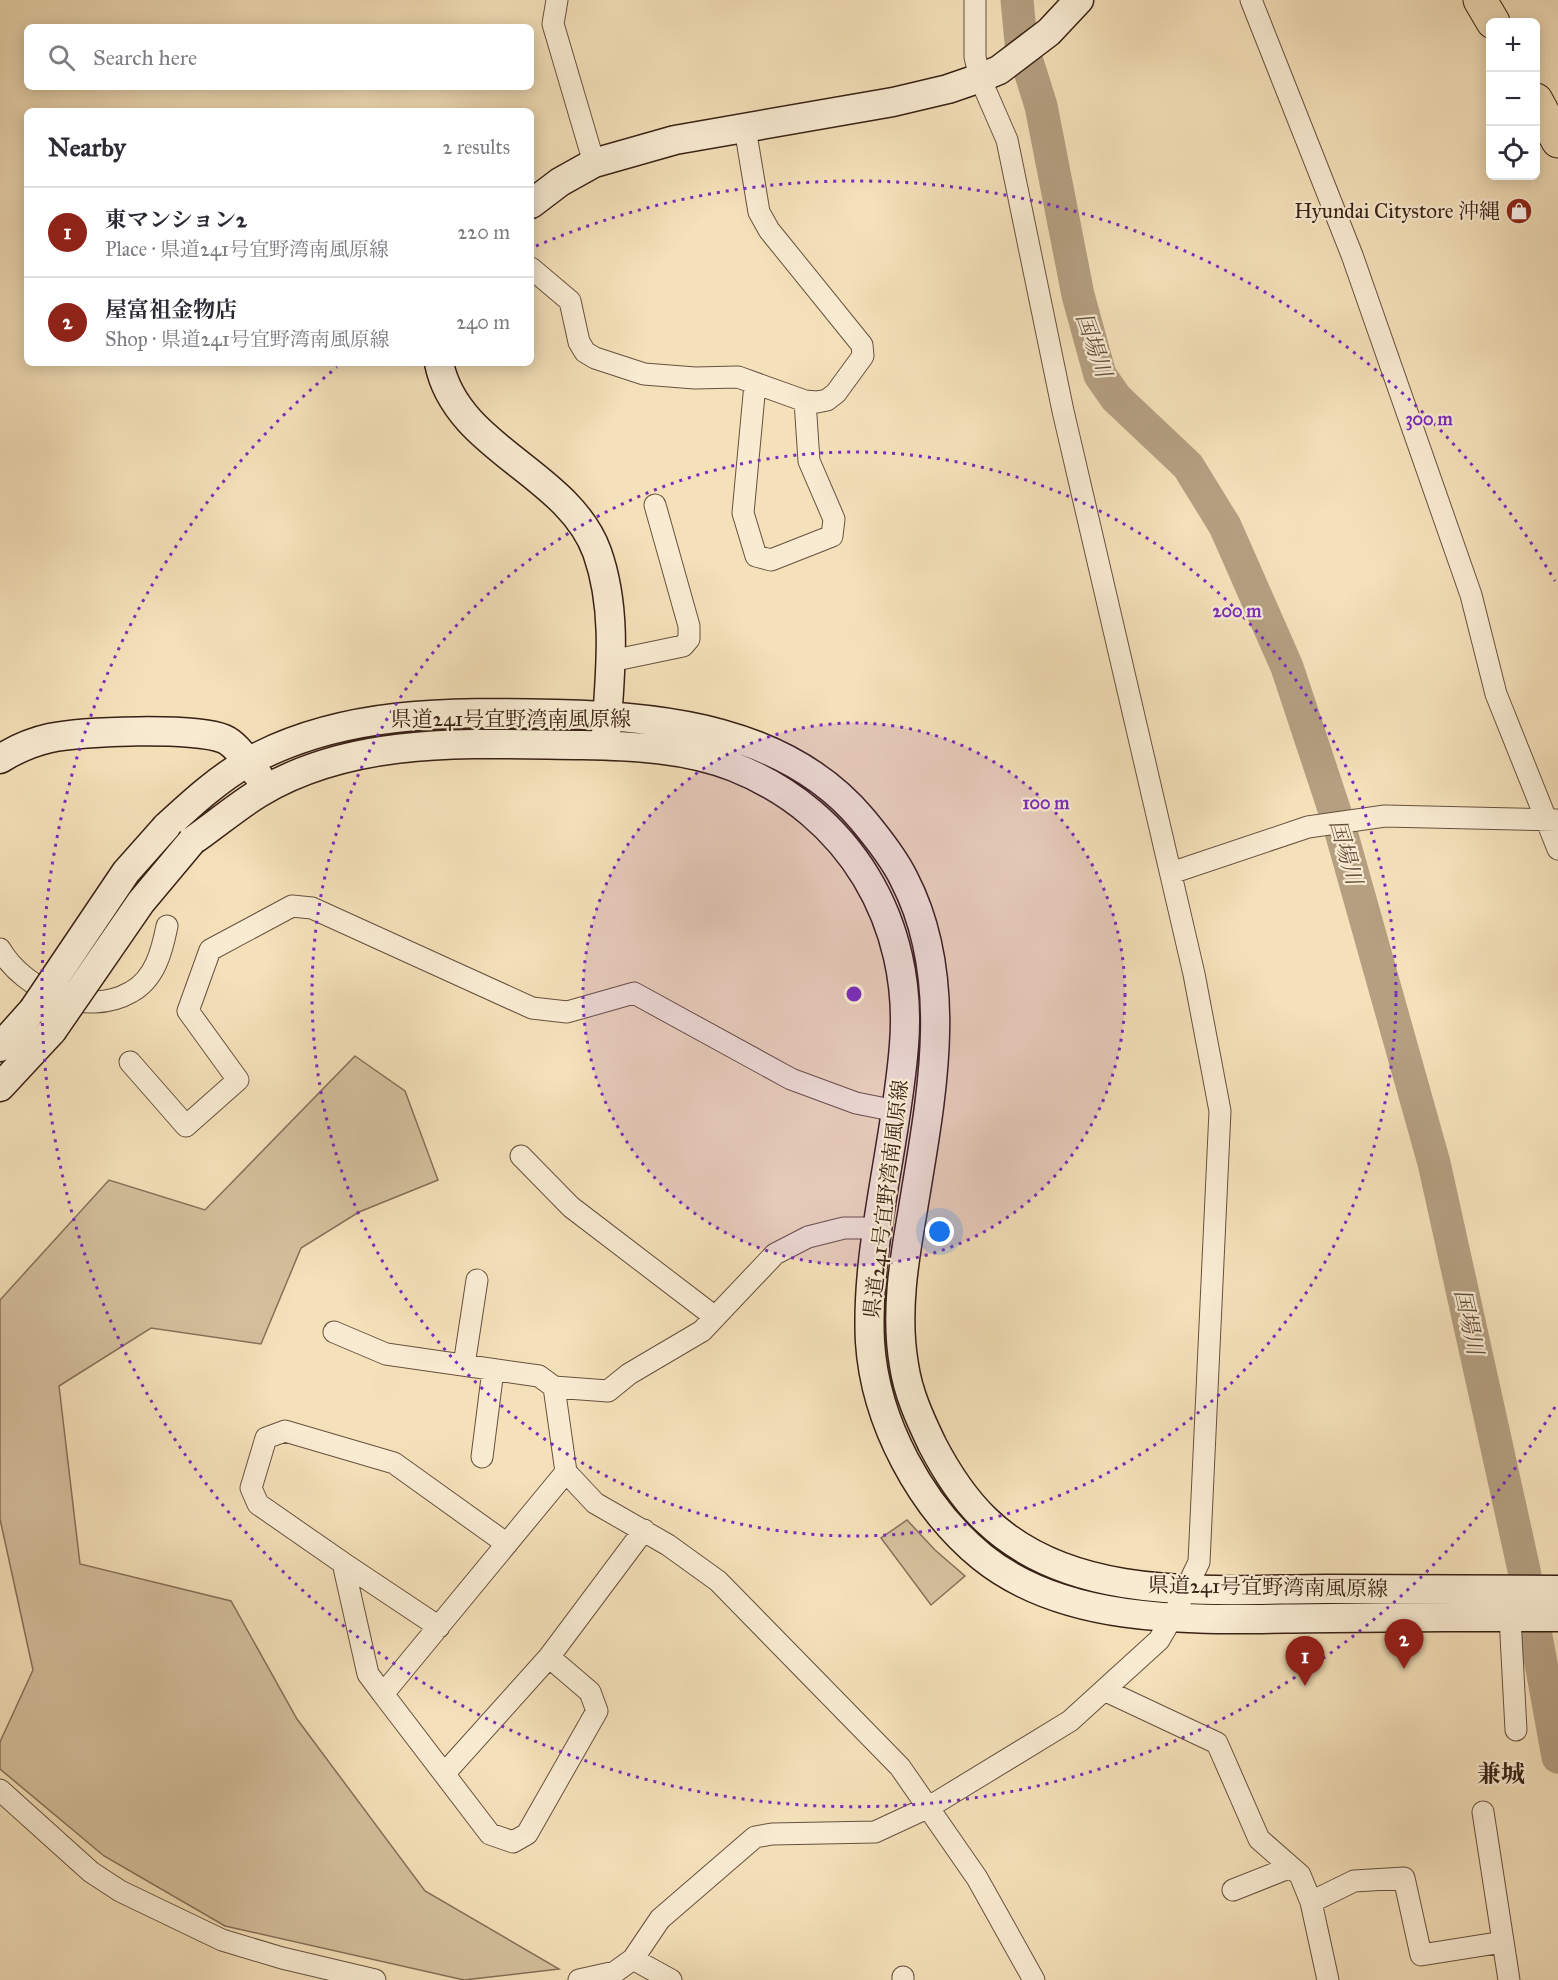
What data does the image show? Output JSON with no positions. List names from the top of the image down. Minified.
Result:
{"streets":{"main road":["県道241号宜野湾南風原線"]},"districts":["兼城"],"water":["国場川"],"places":{"shop":["Hyundai Citystore 沖縄"]},"page":{"map_buttons":["+","−"],"search":"Search here","heading":["Nearby","2 results"],"list":[{"mark":"1","name":"東マンション2","note":"Place · 県道241号宜野湾南風原線","value":"220 m"},{"mark":"2","name":"屋富祖金物店","note":"Shop · 県道241号宜野湾南風原線","value":"240 m"}],"pins":["2","1"]},"rings":["300 m","200 m","100 m"]}
